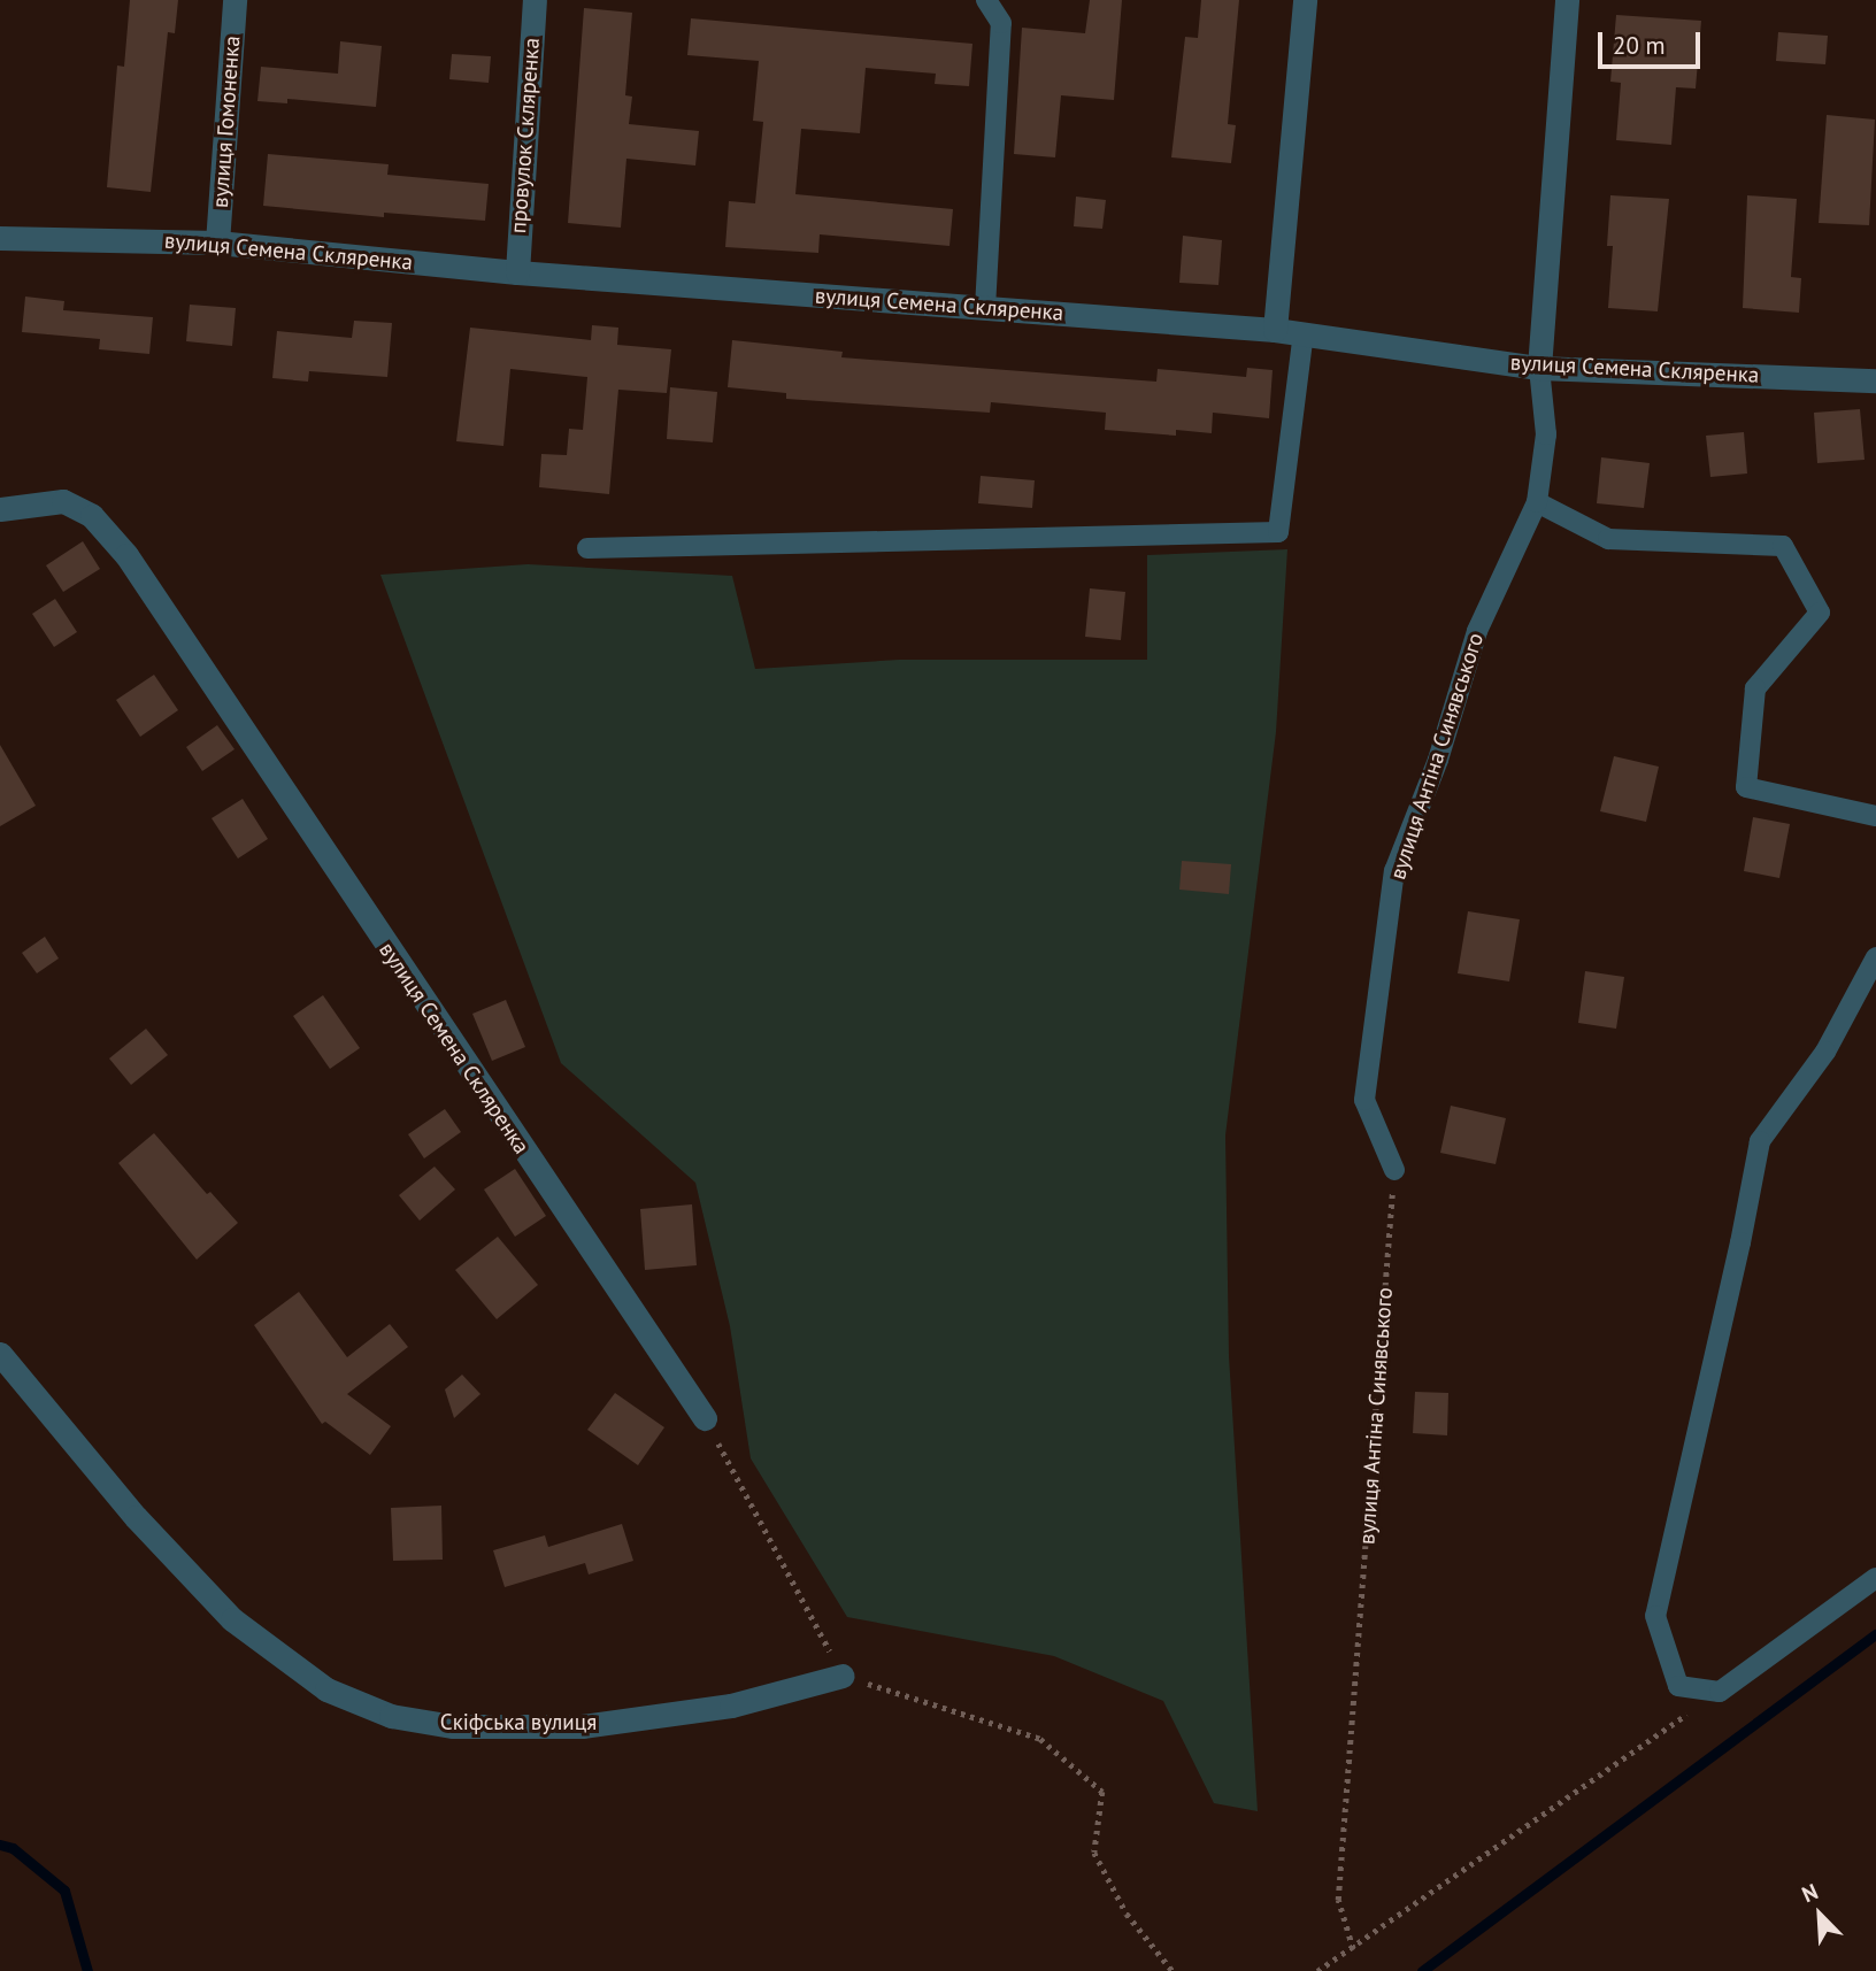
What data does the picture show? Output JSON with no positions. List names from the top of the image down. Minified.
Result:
{"streets":{"street":["вулиця Гомоненка","провулок Скляренка","вулиця Семена Скляренка","вулиця Антіна Синявського","Скіфська вулиця"]},"crossings":[["вулиця Гомоненка","вулиця Семена Скляренка"],["провулок Скляренка","вулиця Семена Скляренка"],["вулиця Семена Скляренка","вулиця Антіна Синявського"]],"scale_bar":"20 m","north":"top left"}
